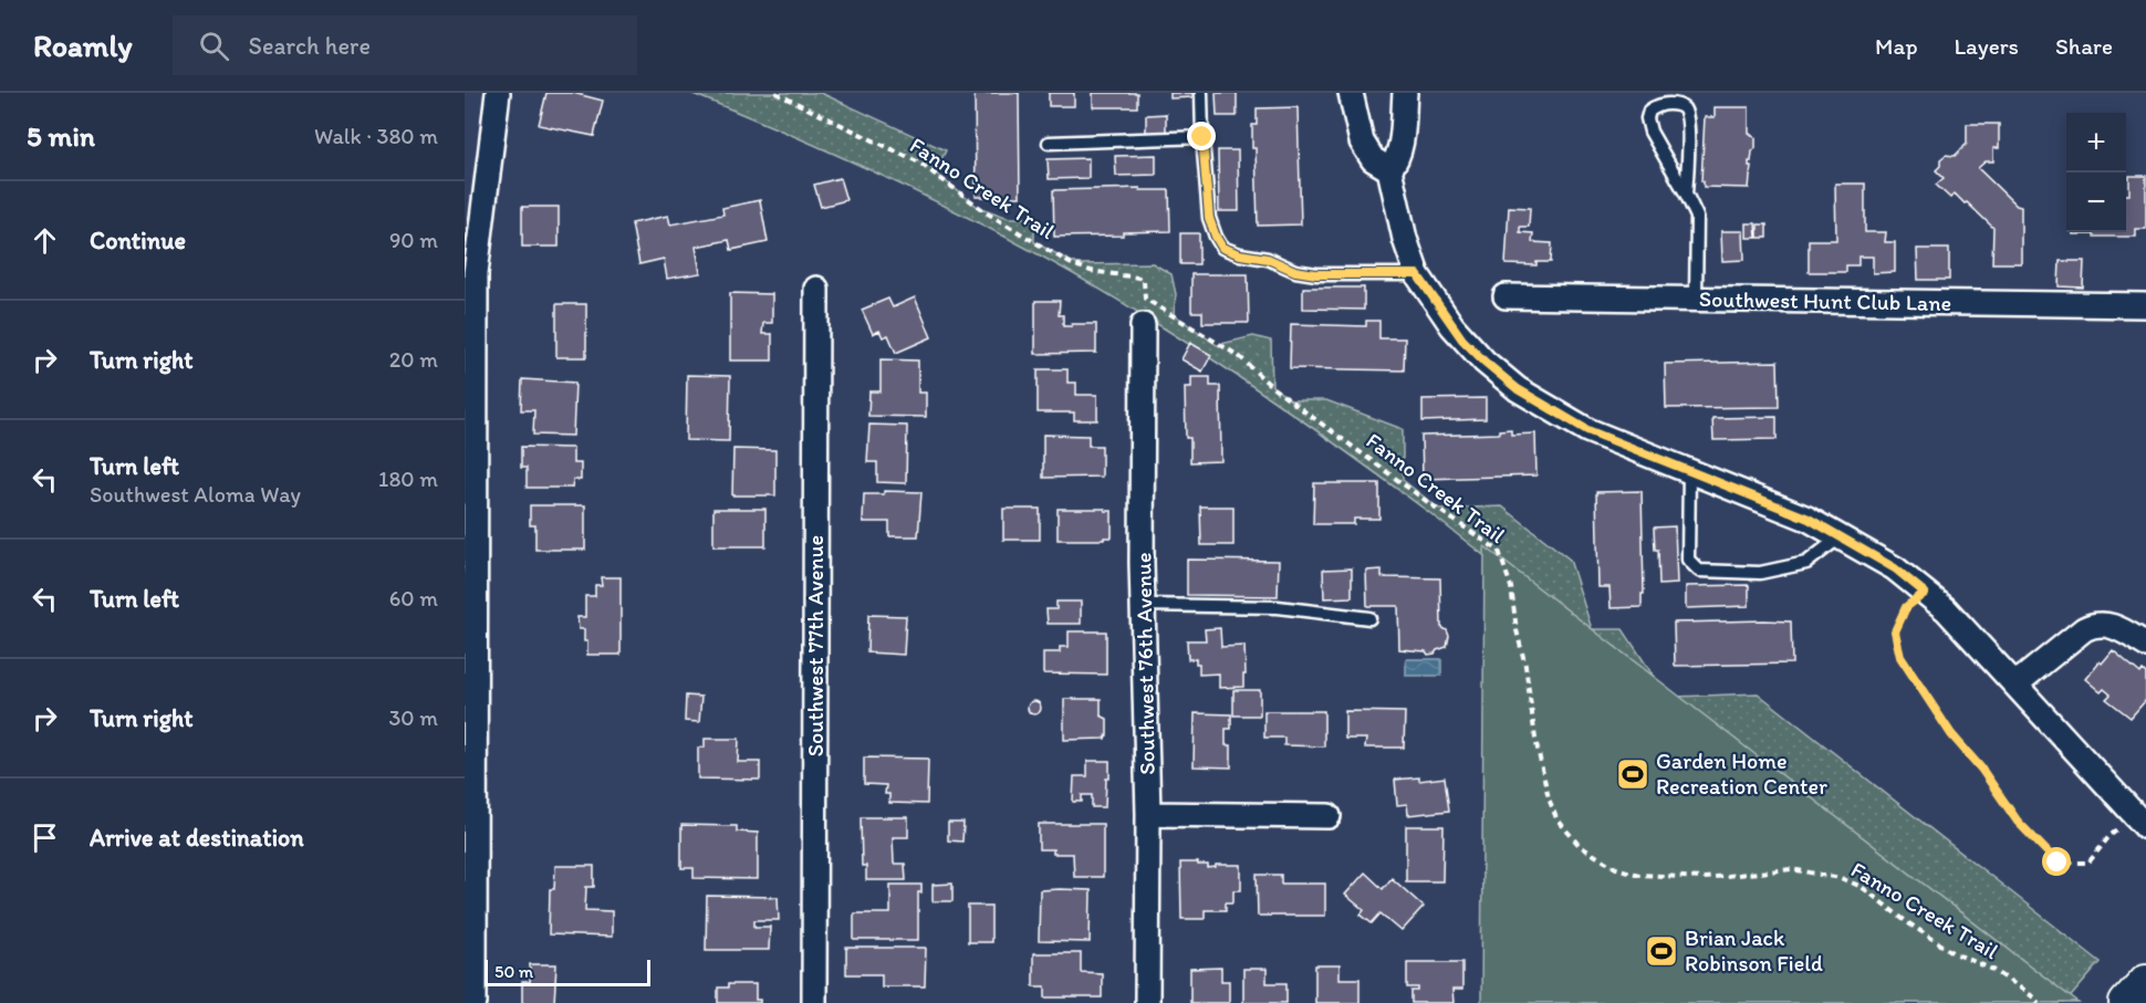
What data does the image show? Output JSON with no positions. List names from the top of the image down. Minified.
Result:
{"streets":{"street":["Southwest Hunt Club Lane","Southwest 77th Avenue","Southwest 76th Avenue"],"path":["Fanno Creek Trail"]},"places":{"sports":["Garden Home Recreation Center","Brian Jack Robinson Field"]},"scale_bar":"50 m","page":{"header":"Roamly","search":"Search here","nav":["Map","Layers","Share"],"heading":["5 min","Walk · 380 m"],"map_buttons":["+","−"],"list":[["Continue","90 m"],["Turn right","20 m"],["Turn left","Southwest Aloma Way","180 m"],["Turn left","60 m"],["Turn right","30 m"],"Arrive at destination"],"scale":"50 m"}}
